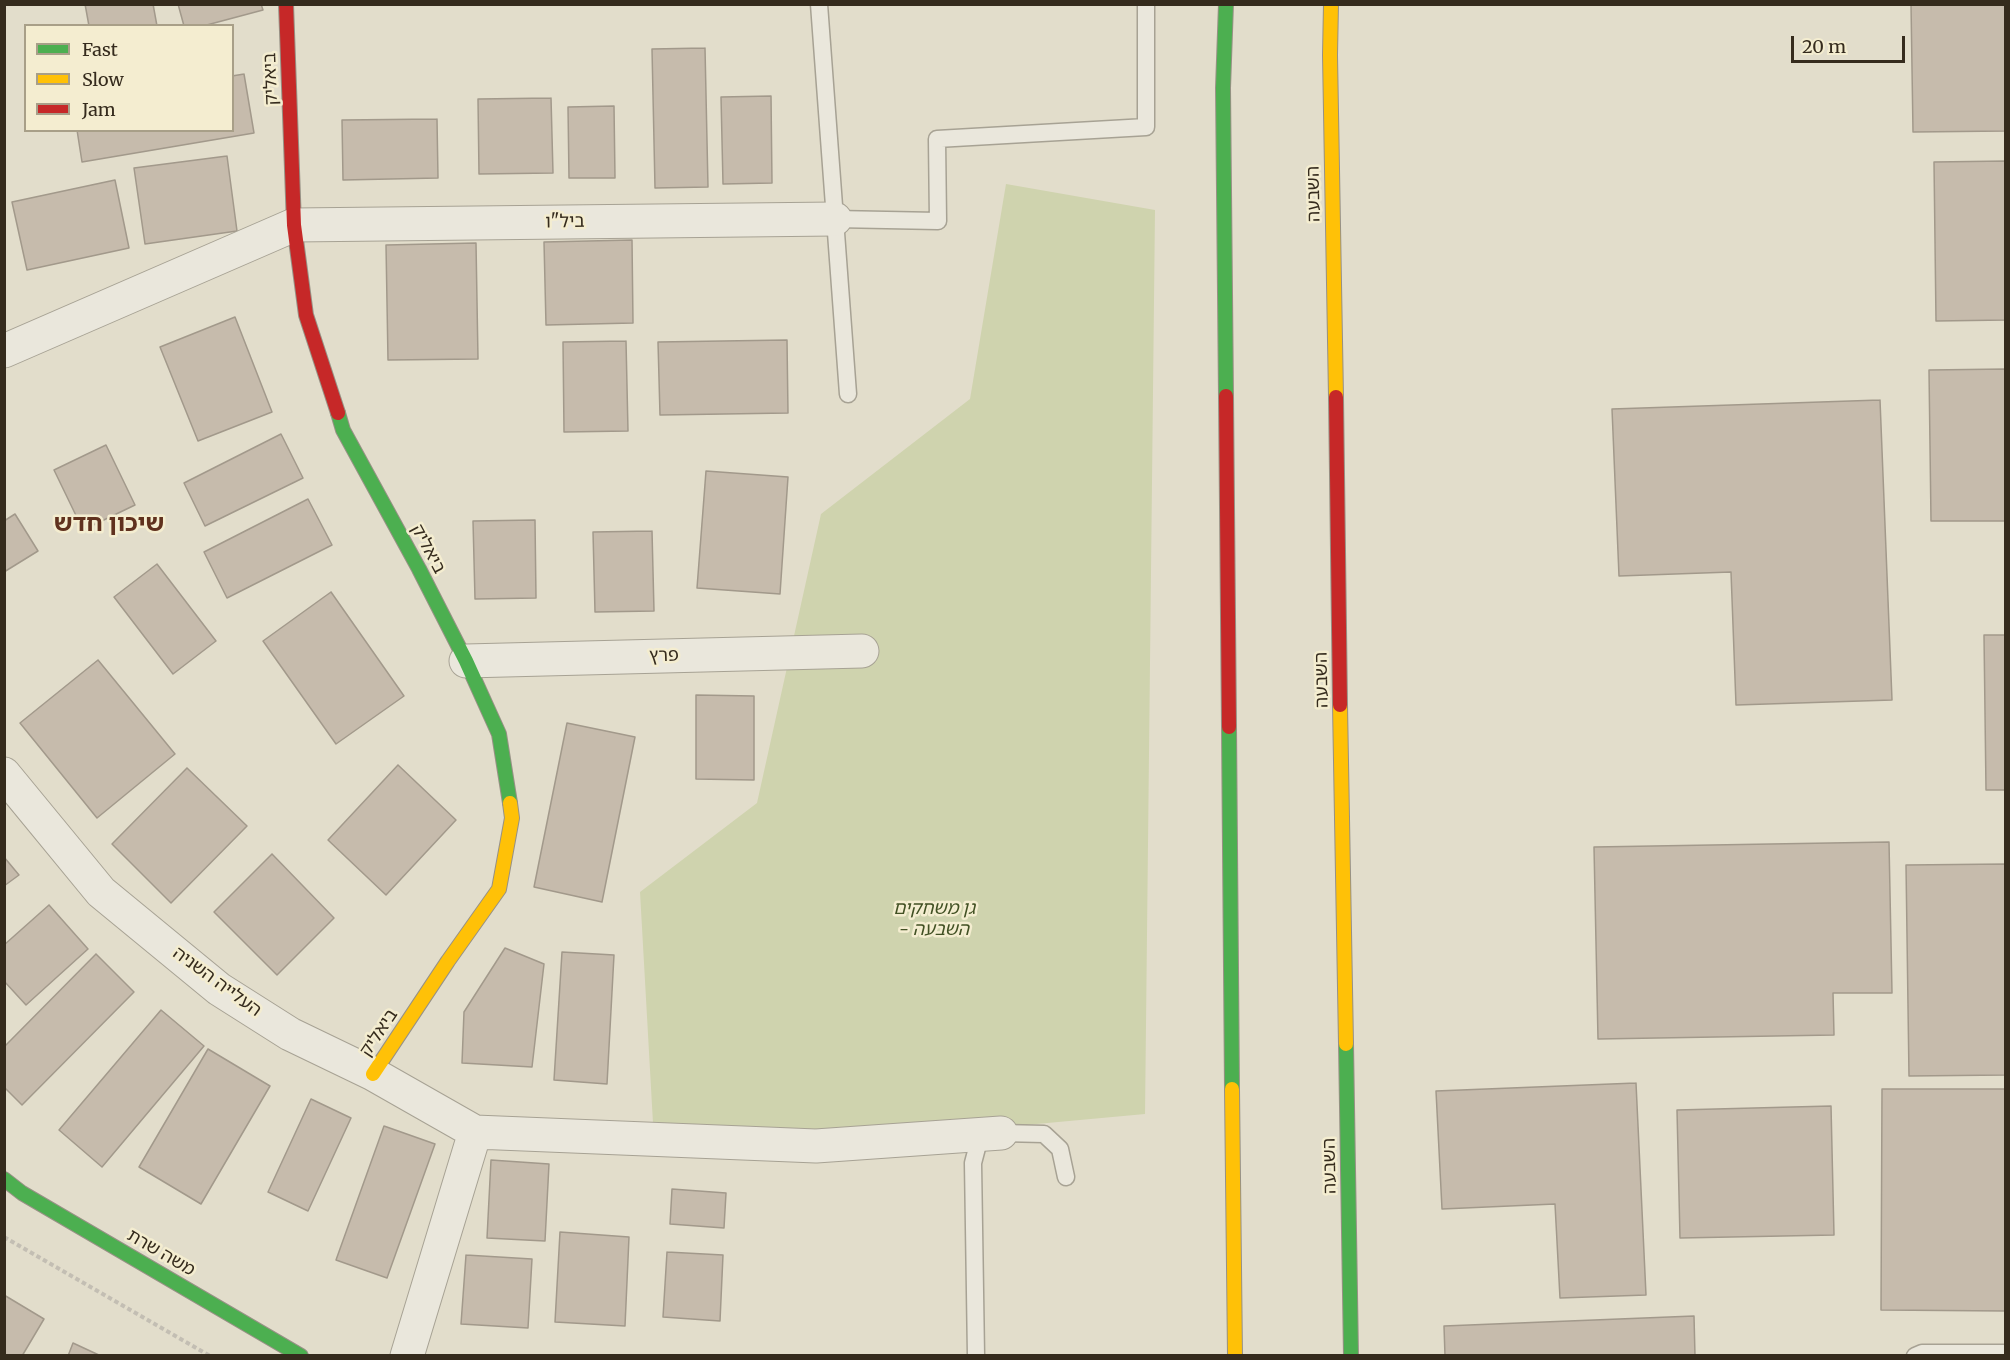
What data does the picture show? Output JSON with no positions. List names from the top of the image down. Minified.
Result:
{"streets":{"main road":["ביאליק","השבעה","משה שרת"],"street":["ביל\"ו","פרץ","העלייה השניה"]},"crossings":[["ביאליק","ביל\"ו"],["ביאליק","פרץ"],["ביאליק","העלייה השניה"]],"districts":["שיכון חדש"],"parks":["גן משחקים - השבעה"],"legend":["Fast","Slow","Jam"],"scale_bar":"20 m"}
